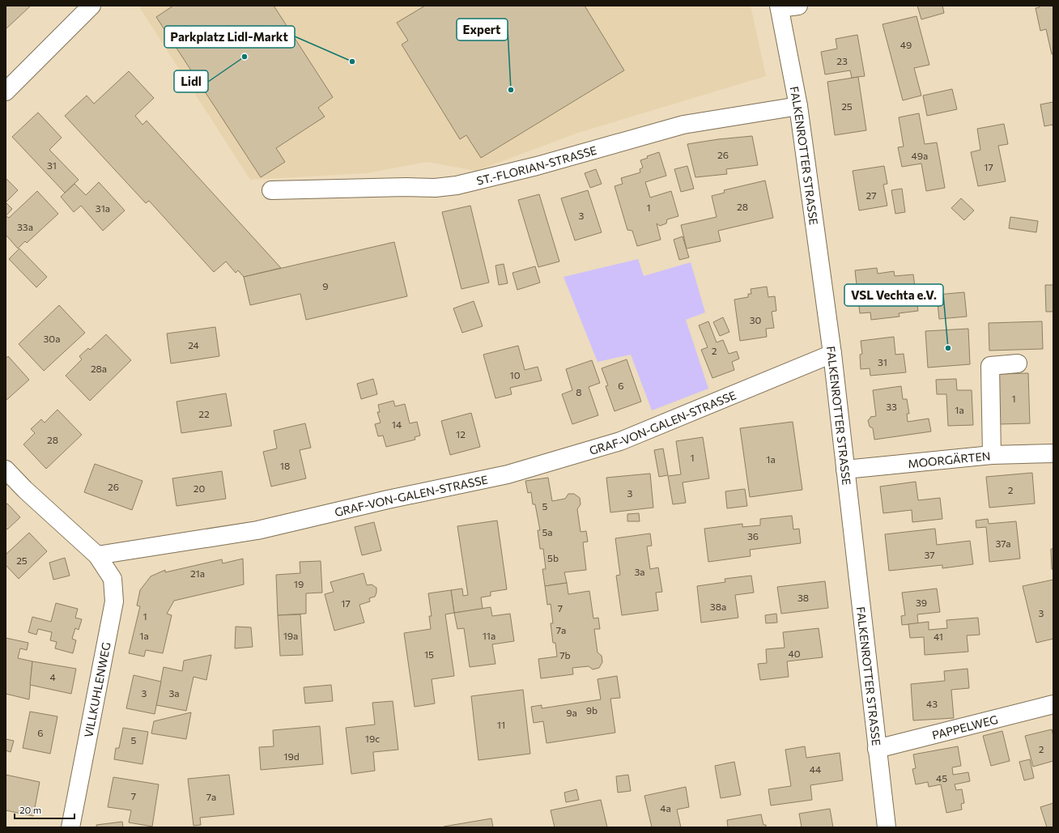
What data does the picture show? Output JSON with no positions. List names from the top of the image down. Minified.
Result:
{"streets":{"street":["FALKENROTTER STRASSE","ST.-FLORIAN-STRASSE","GRAF-VON-GALEN-STRASSE","MOORGÄRTEN","VILLKUHLENWEG","PAPPELWEG"]},"crossings":[["FALKENROTTER STRASSE","ST.-FLORIAN-STRASSE"],["FALKENROTTER STRASSE","GRAF-VON-GALEN-STRASSE"],["FALKENROTTER STRASSE","MOORGÄRTEN"],["FALKENROTTER STRASSE","PAPPELWEG"],["GRAF-VON-GALEN-STRASSE","VILLKUHLENWEG"]],"places":["Lidl","Parkplatz Lidl-Markt","Expert","VSL Vechta e.V."],"house_numbers":["49","23","25","26","49a","31","17","27","28","1","31a","3","33a","9","30","30a","24","2","31","28a","10","6","8","1","33","1a","22","14","12","28","1","1a","18","26","20","2","3","5","5a","36","37a","37","5b","25","3a","21a","19","38","39","17","38a","7","3","1","7a","1a","19a","11a","41","40","15","7b","4","3","3a","43","9b","9a","11","6","19c","5","2","19d","44","45","7","7a","4a"],"scale_bar":"20 m"}
